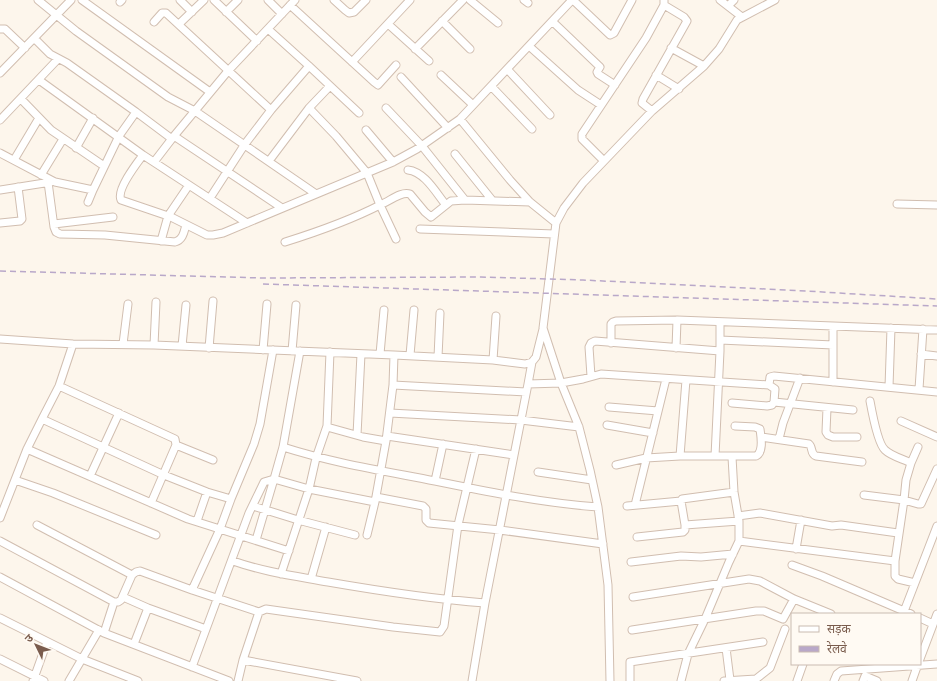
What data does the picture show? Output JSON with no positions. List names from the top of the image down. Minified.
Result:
{"legend":["सड़क","रेलवे"],"north":"top left"}
